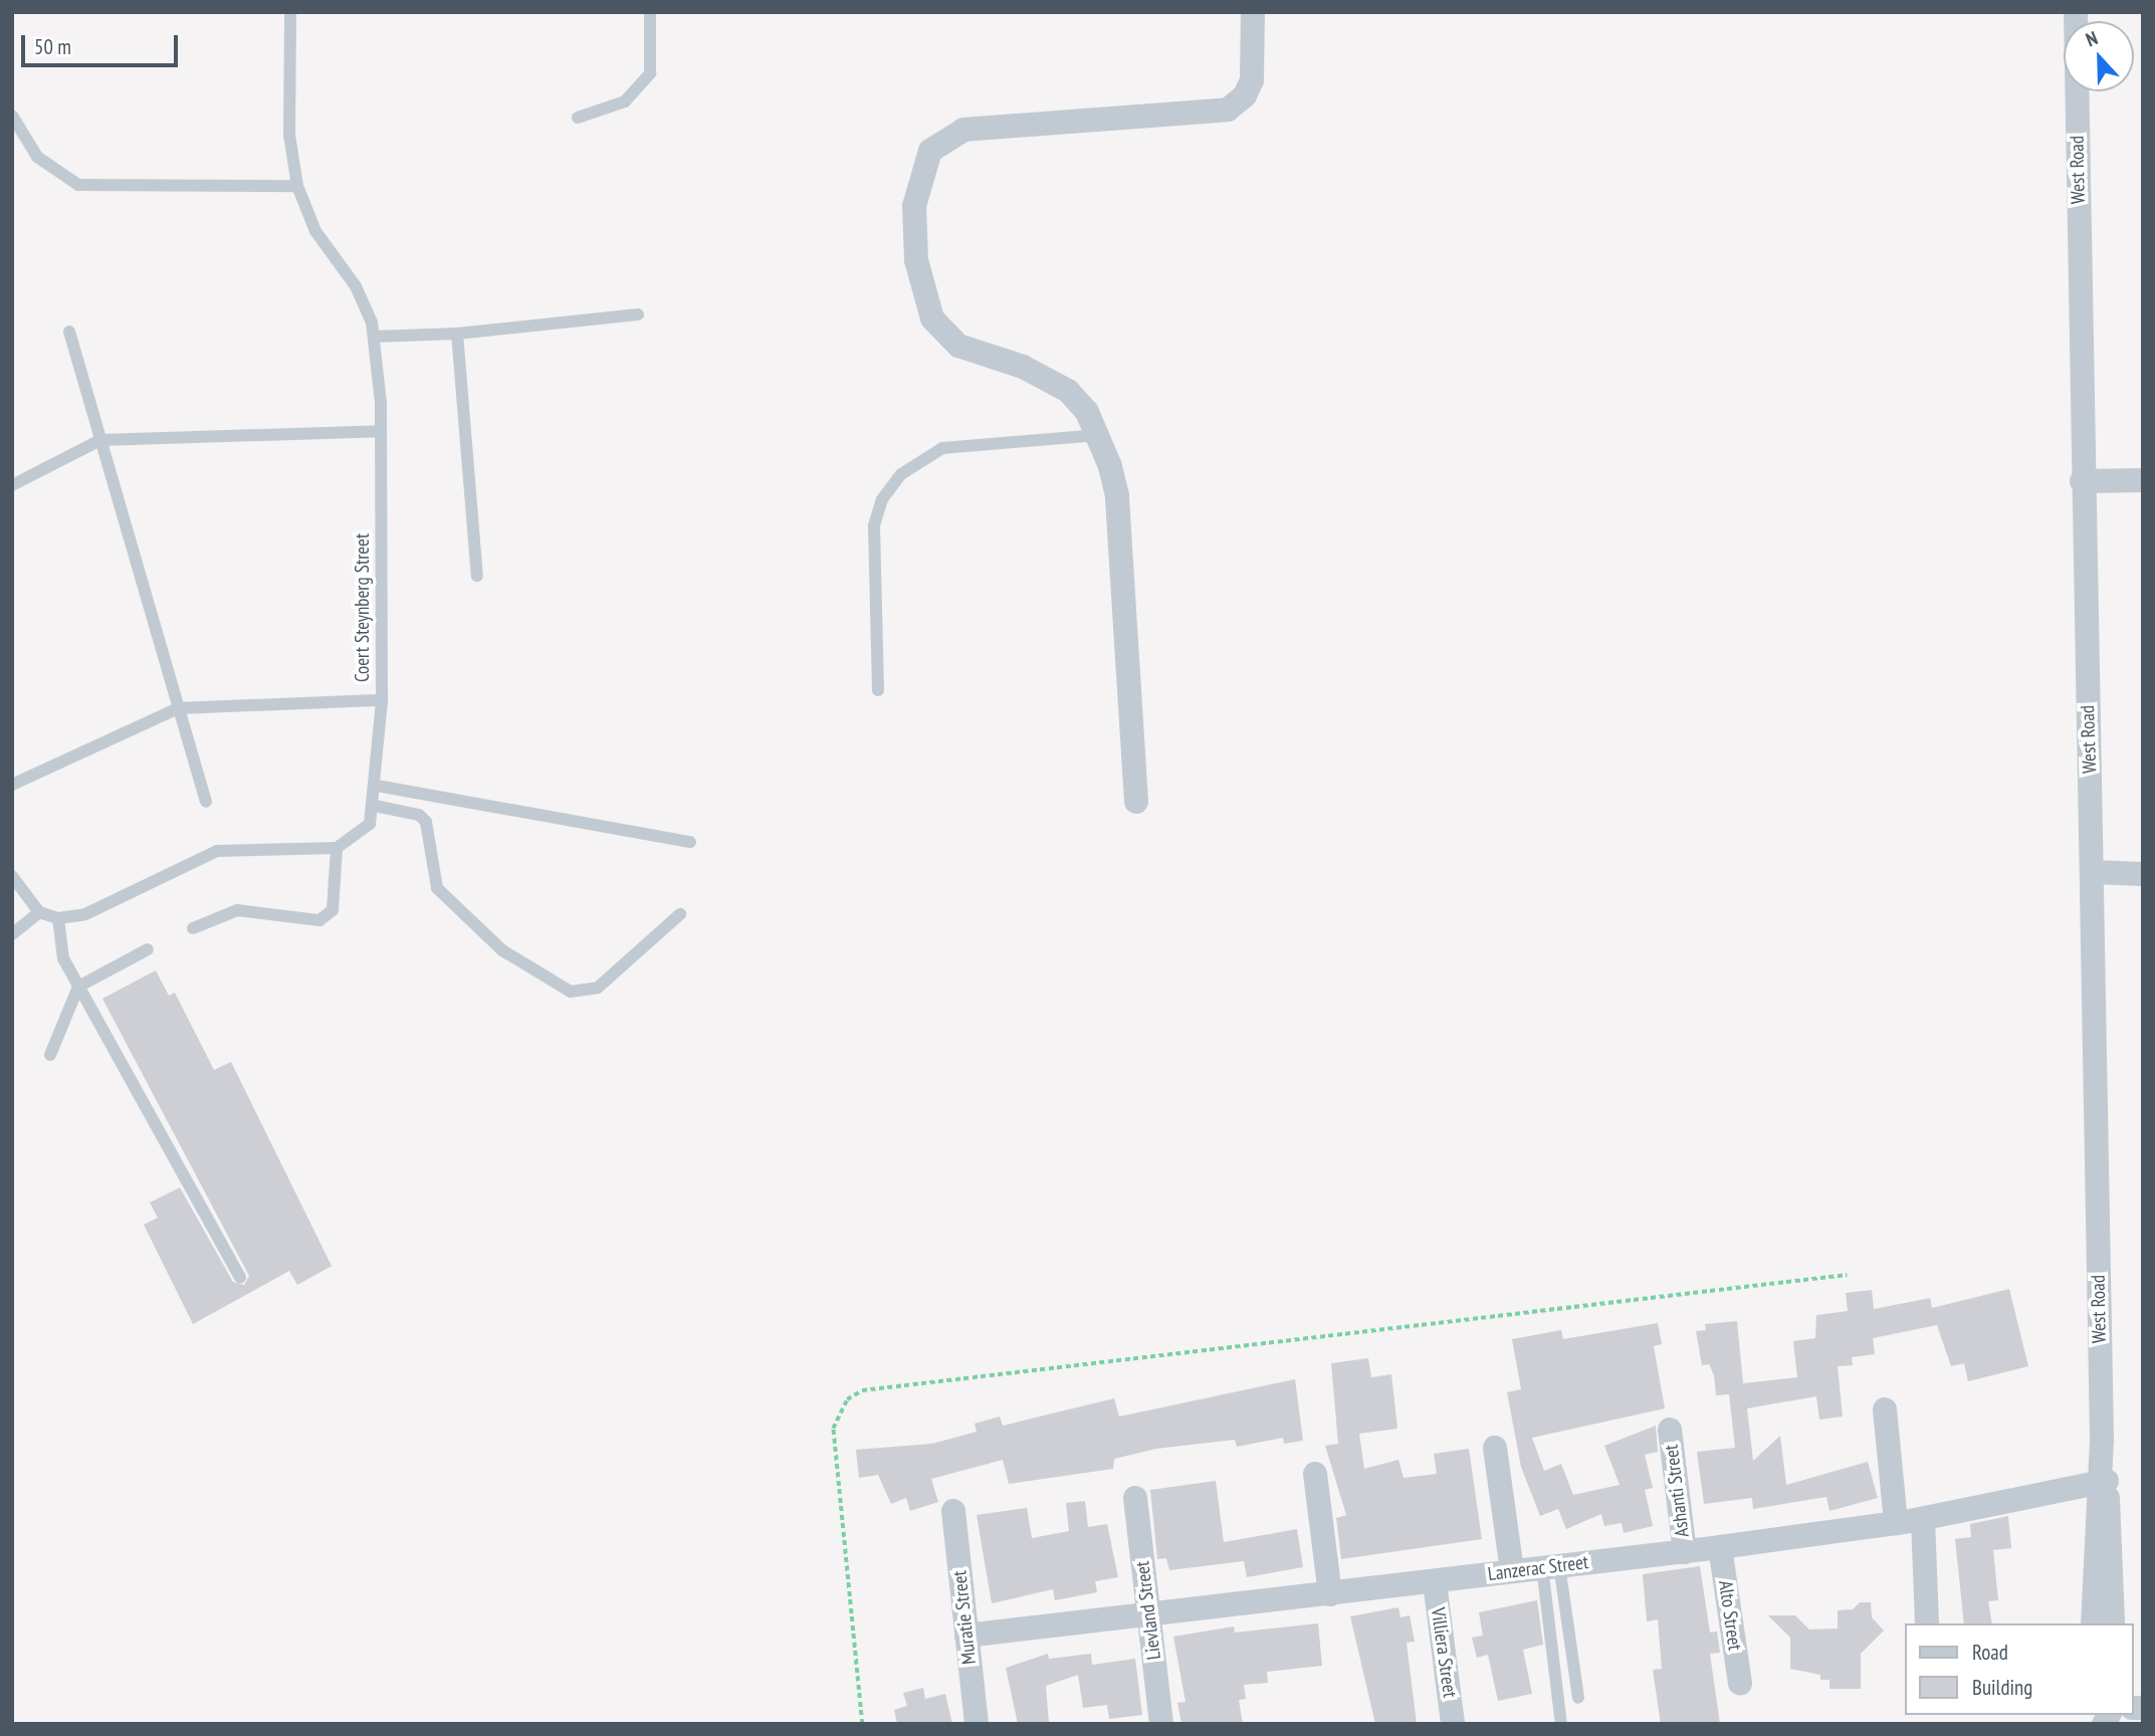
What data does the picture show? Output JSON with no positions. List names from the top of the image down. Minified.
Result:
{"streets":{"street":["West Road","Ashanti Street","Lanzerac Street","Lievland Street","Alto Street","Muratie Street","Villiera Street"],"lane":["Coert Steynberg Street"]},"crossings":[["West Road","Lanzerac Street"],["Ashanti Street","Lanzerac Street"],["Lanzerac Street","Lievland Street"],["Lanzerac Street","Alto Street"],["Lanzerac Street","Muratie Street"],["Lanzerac Street","Villiera Street"]],"legend":["Road","Building"],"scale_bar":"50 m","north":"top"}
